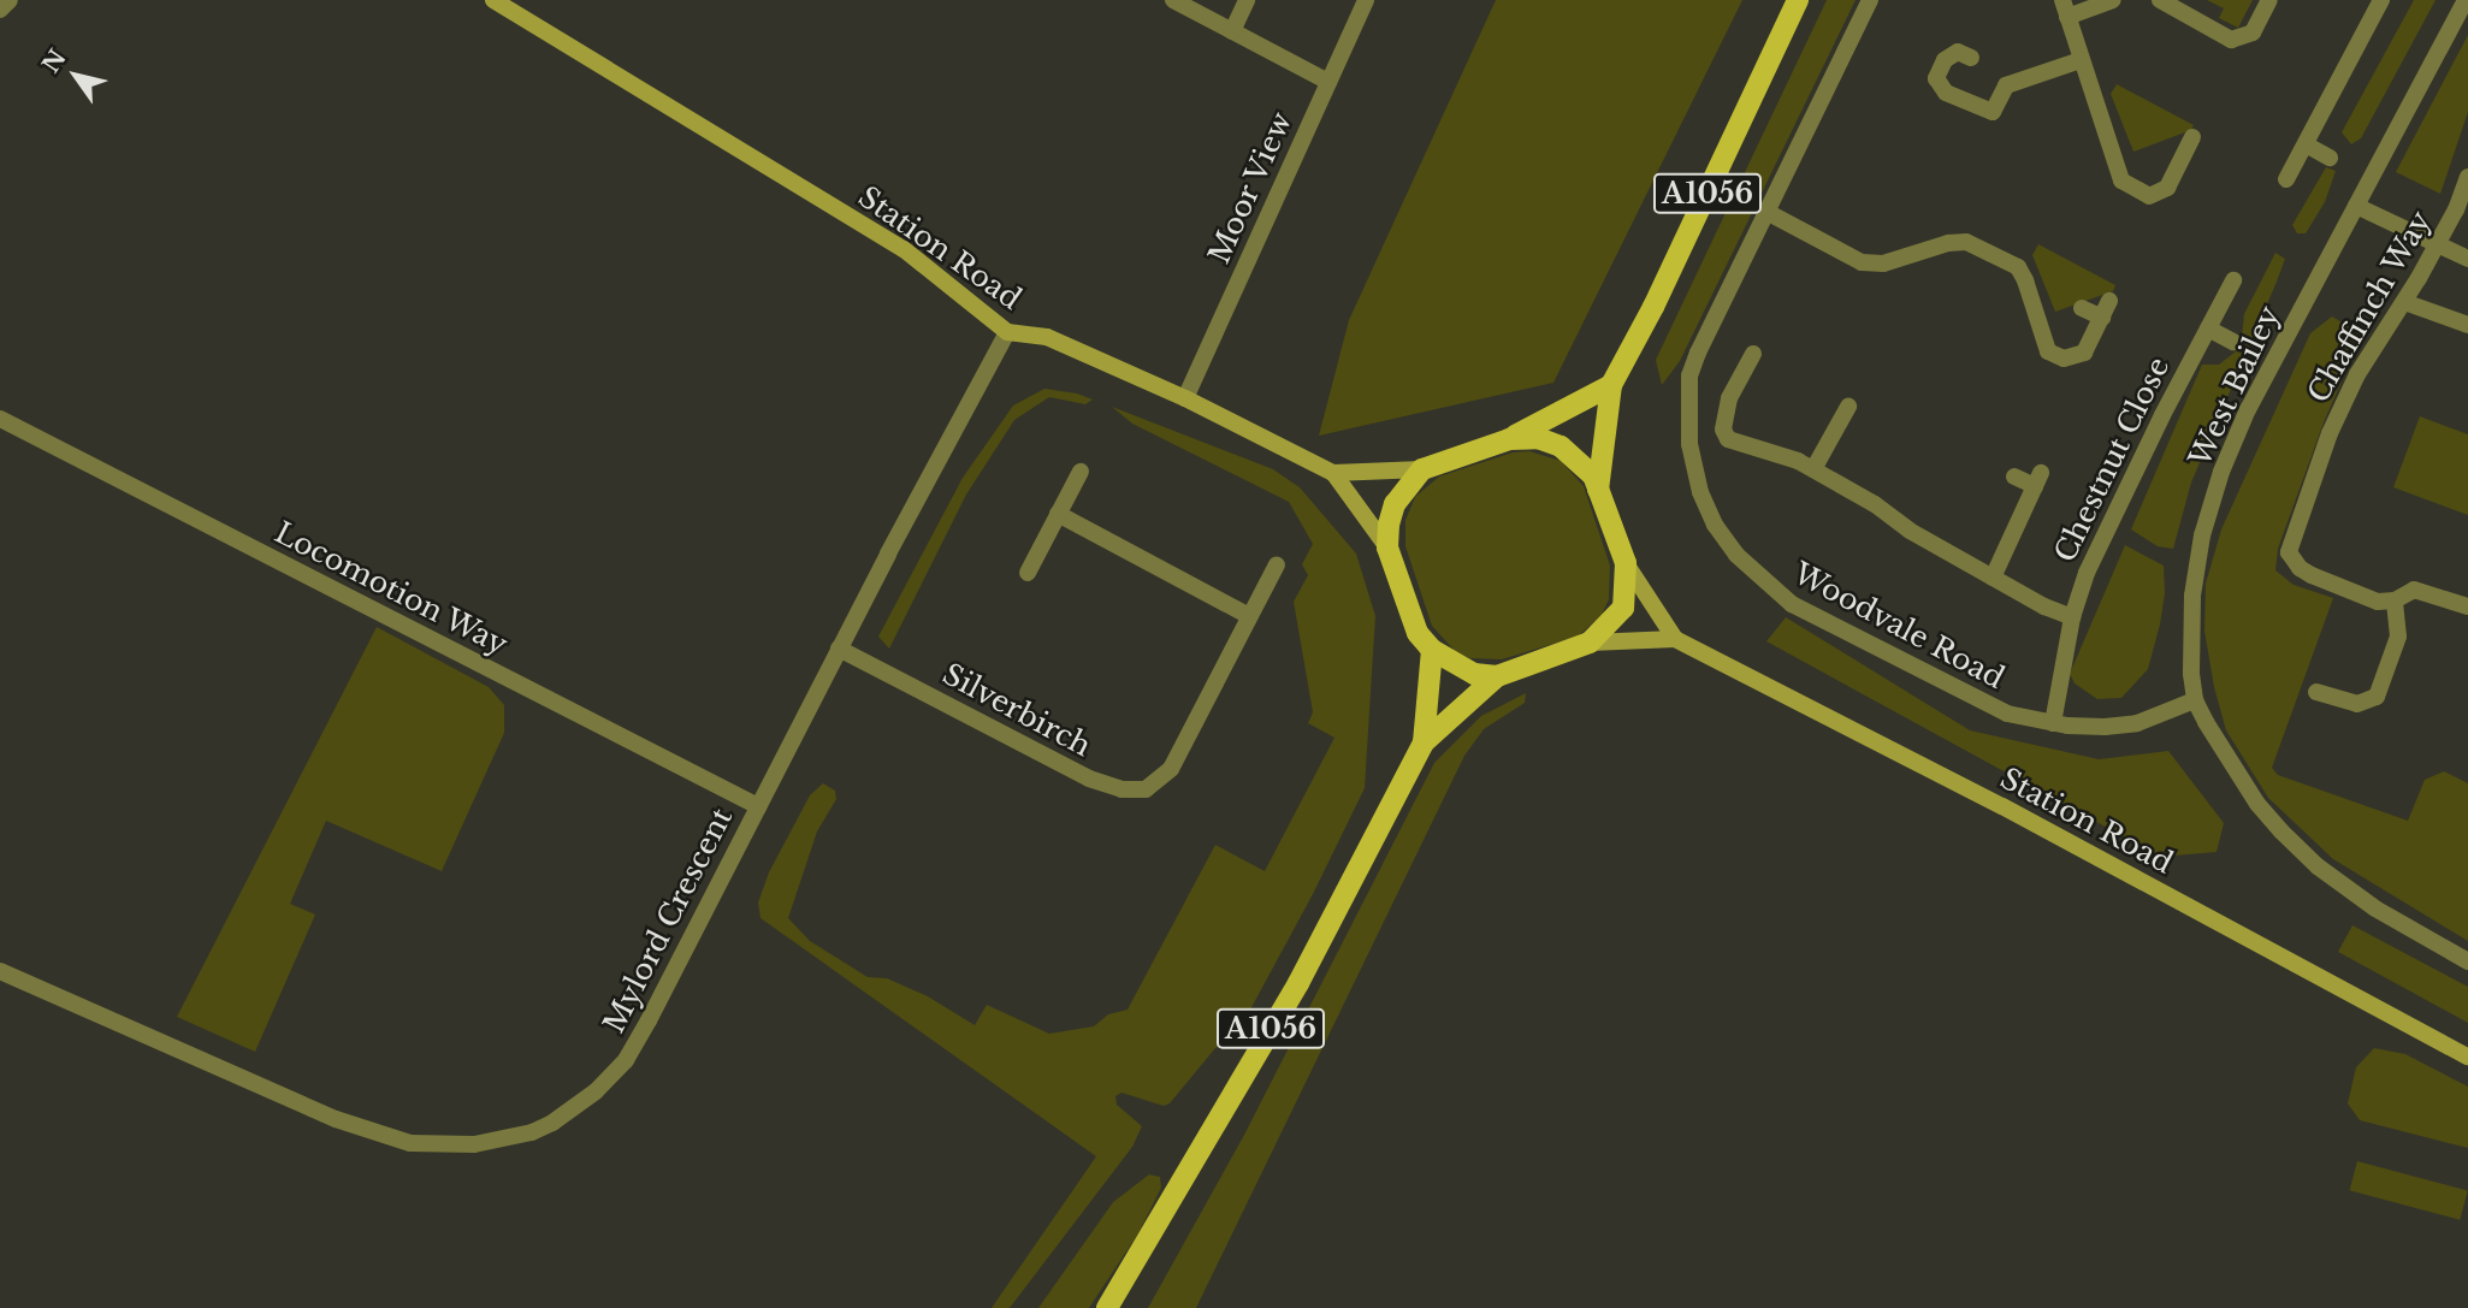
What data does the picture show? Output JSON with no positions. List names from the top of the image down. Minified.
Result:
{"streets":{"main road":["A1056","Station Road"],"street":["Moor View","Chaffinch Way","West Bailey","Chestnut Close","Locomotion Way","Woodvale Road","Silverbirch","Mylord Crescent"]},"crossings":[["Moor View","Station Road"],["A1056","Station Road"],["Station Road","Mylord Crescent"],["West Bailey","Woodvale Road"],["Chestnut Close","Woodvale Road"],["Locomotion Way","Mylord Crescent"],["Silverbirch","Mylord Crescent"]],"north":"top left"}
